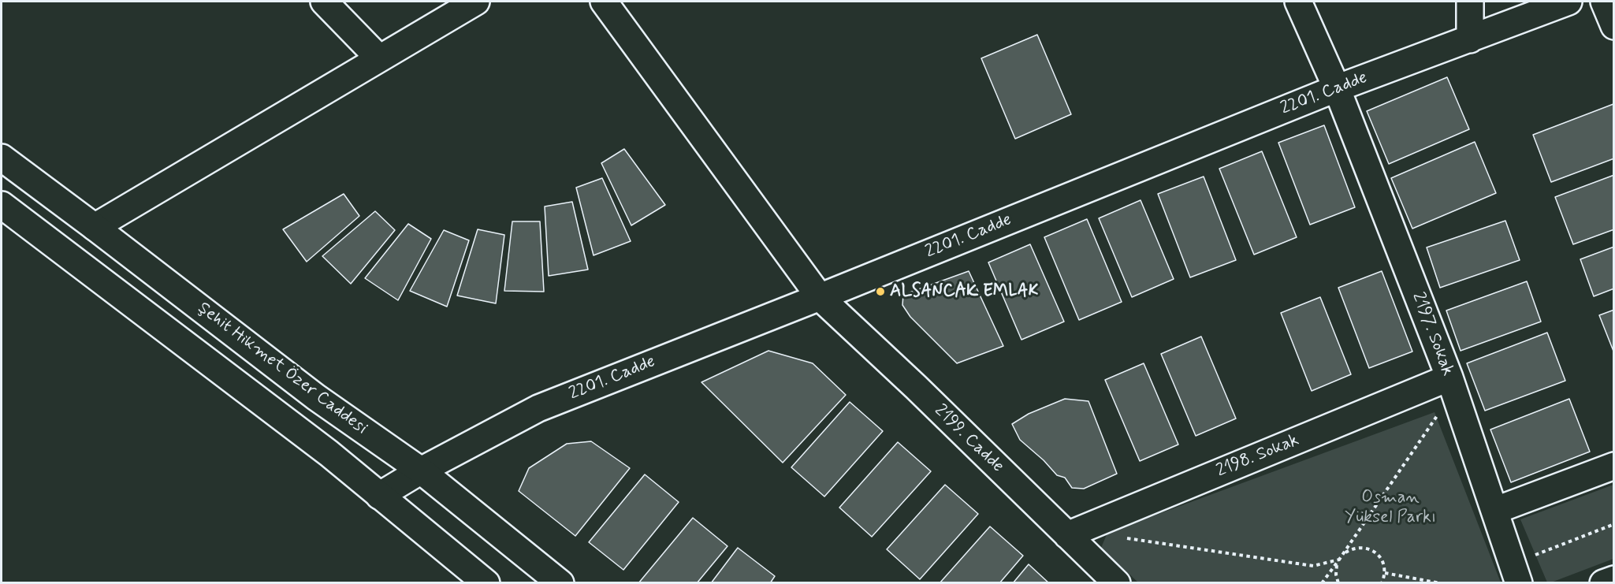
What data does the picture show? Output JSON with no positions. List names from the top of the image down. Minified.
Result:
{"streets":{"street":["2201. Cadde","2197. Sokak","Şehit Hikmet Özer Caddesi","2199. Cadde","2198. Sokak"]},"crossings":[["2201. Cadde","2197. Sokak"],["2201. Cadde","Şehit Hikmet Özer Caddesi"],["2201. Cadde","2199. Cadde"],["2197. Sokak","2198. Sokak"],["2199. Cadde","2198. Sokak"]],"parks":["Osman Yüksel Parkı"],"places":["ALSANCAK EMLAK"]}
